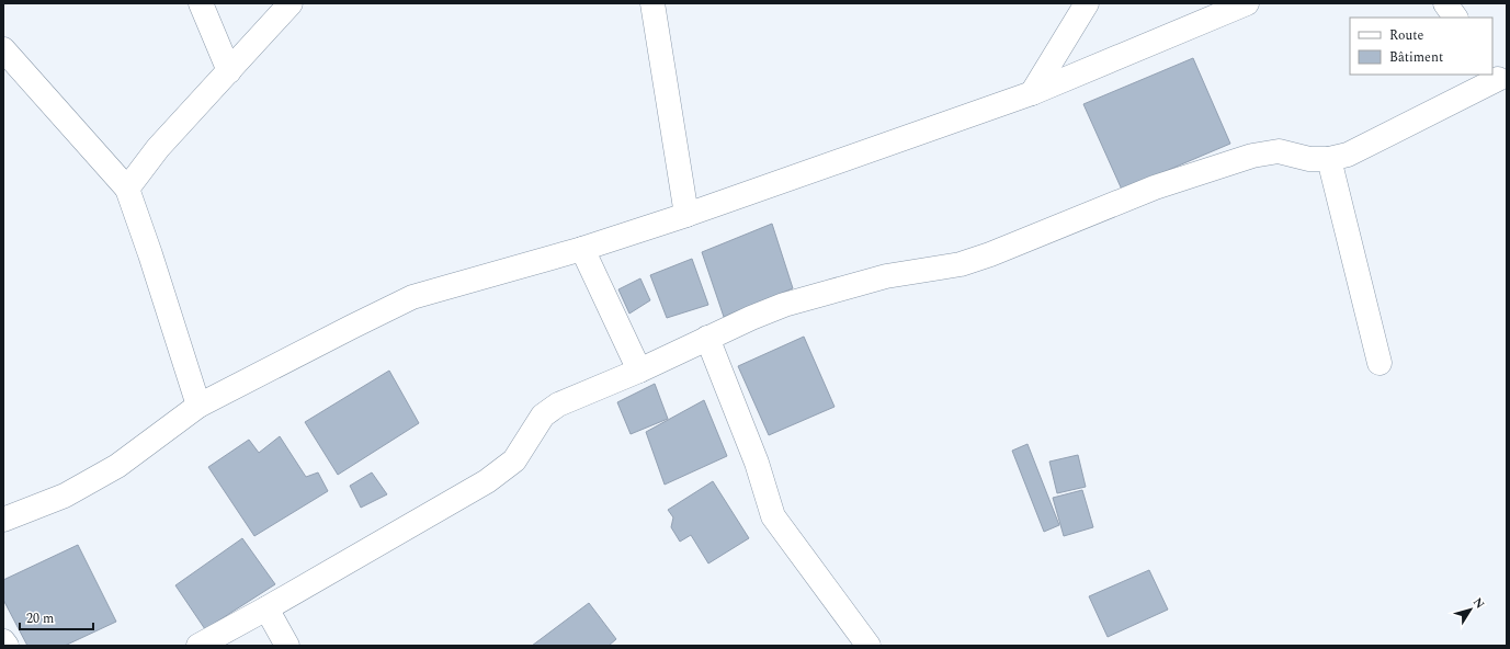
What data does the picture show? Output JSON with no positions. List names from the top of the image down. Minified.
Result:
{"legend":["Route","Bâtiment"],"scale_bar":"20 m","north":"top right"}
